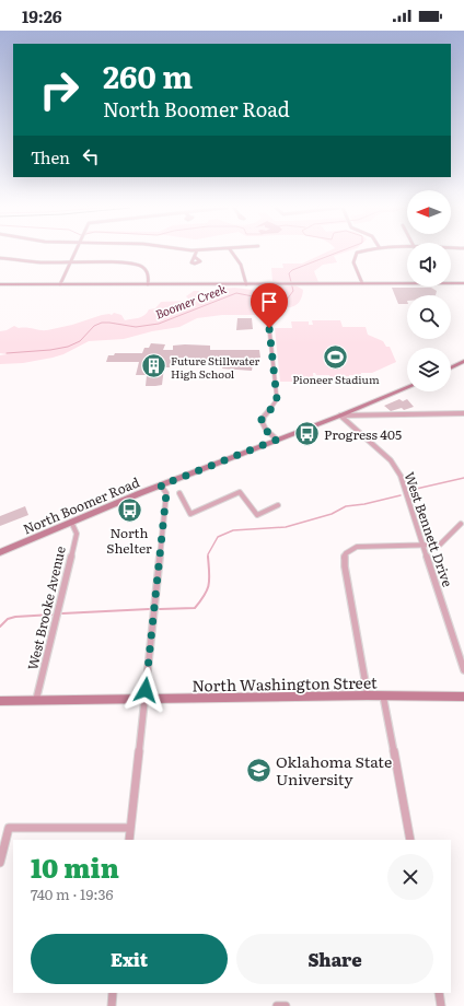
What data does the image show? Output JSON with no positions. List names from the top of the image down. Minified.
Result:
{"streets":{"main road":["North Boomer Road","North Washington Street"],"street":["West Bennett Drive","West Brooke Avenue"]},"crossings":[["North Boomer Road","West Bennett Drive"],["North Boomer Road","West Brooke Avenue"],["West Brooke Avenue","North Washington Street"]],"water":["Boomer Creek"],"places":{"sports":["Pioneer Stadium"],"building":["Future Stillwater High School"],"bus stop":["Progress 405","North Shelter"],"school or university":["Oklahoma State University"]},"north":"left","page":{"status":"19:26","turn":["260 m","North Boomer Road"],"then":"Then","heading":["10 min","740 m · 19:36"],"buttons":["Exit","Share"]}}
